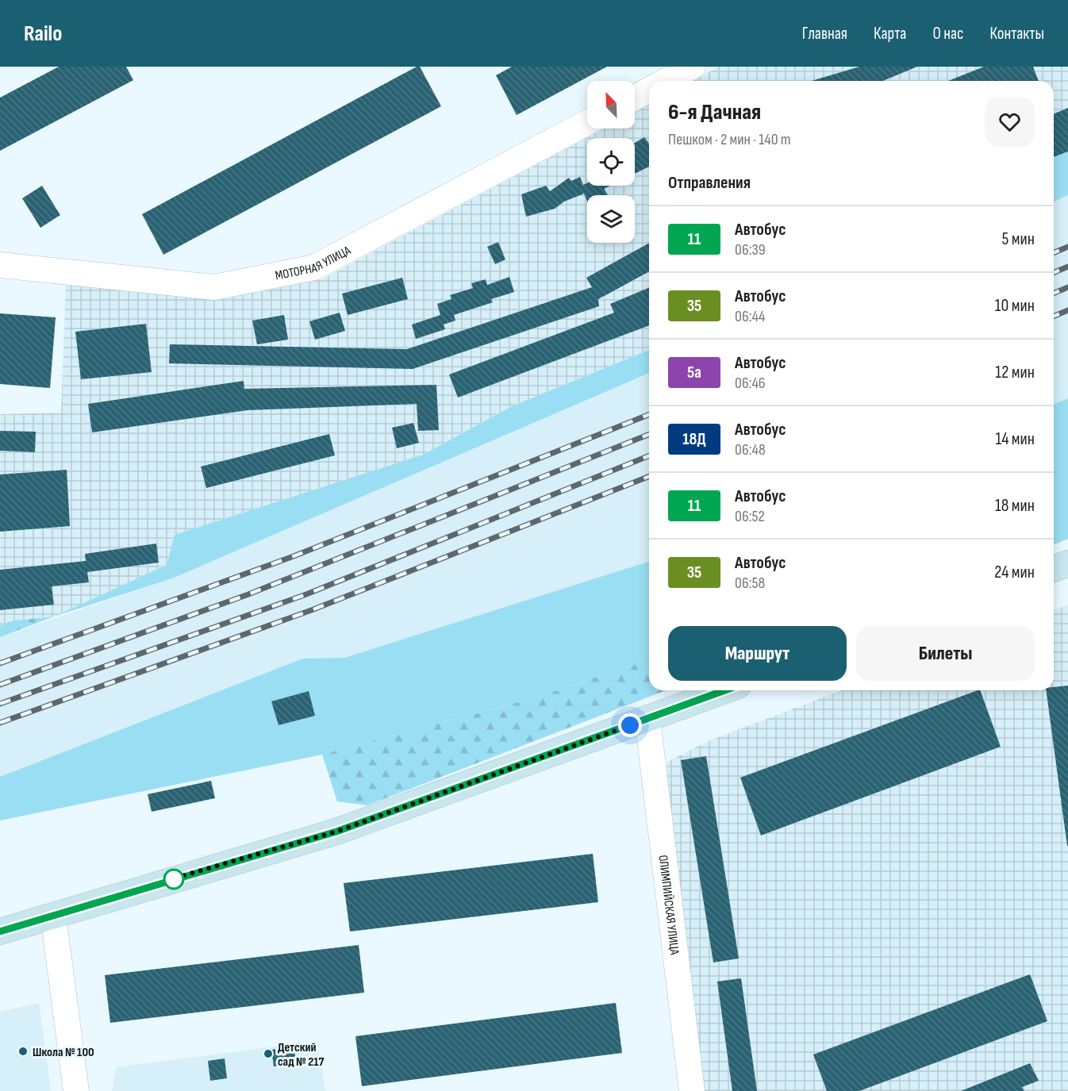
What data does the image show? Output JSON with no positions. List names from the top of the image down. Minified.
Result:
{"streets":{"street":["МОТОРНАЯ УЛИЦА","ОЛИМПИЙСКАЯ УЛИЦА"]},"places":["Школа № 100","Детский сад № 217"],"lines":["bus line 11"],"north":"top left","page":{"header":"Railo","nav":["Главная","Карта","О нас","Контакты"],"heading":[["6-я Дачная","Пешком · 2 мин · 140 m"],"Отправления"],"list":[{"mark":"11","name":"Автобус","note":"06:39","value":"5 мин"},{"mark":"35","name":"Автобус","note":"06:44","value":"10 мин"},{"mark":"5а","name":"Автобус","note":"06:46","value":"12 мин"},{"mark":"18Д","name":"Автобус","note":"06:48","value":"14 мин"},{"mark":"11","name":"Автобус","note":"06:52","value":"18 мин"},{"mark":"35","name":"Автобус","note":"06:58","value":"24 мин"}],"buttons":["Маршрут","Билеты"]}}
